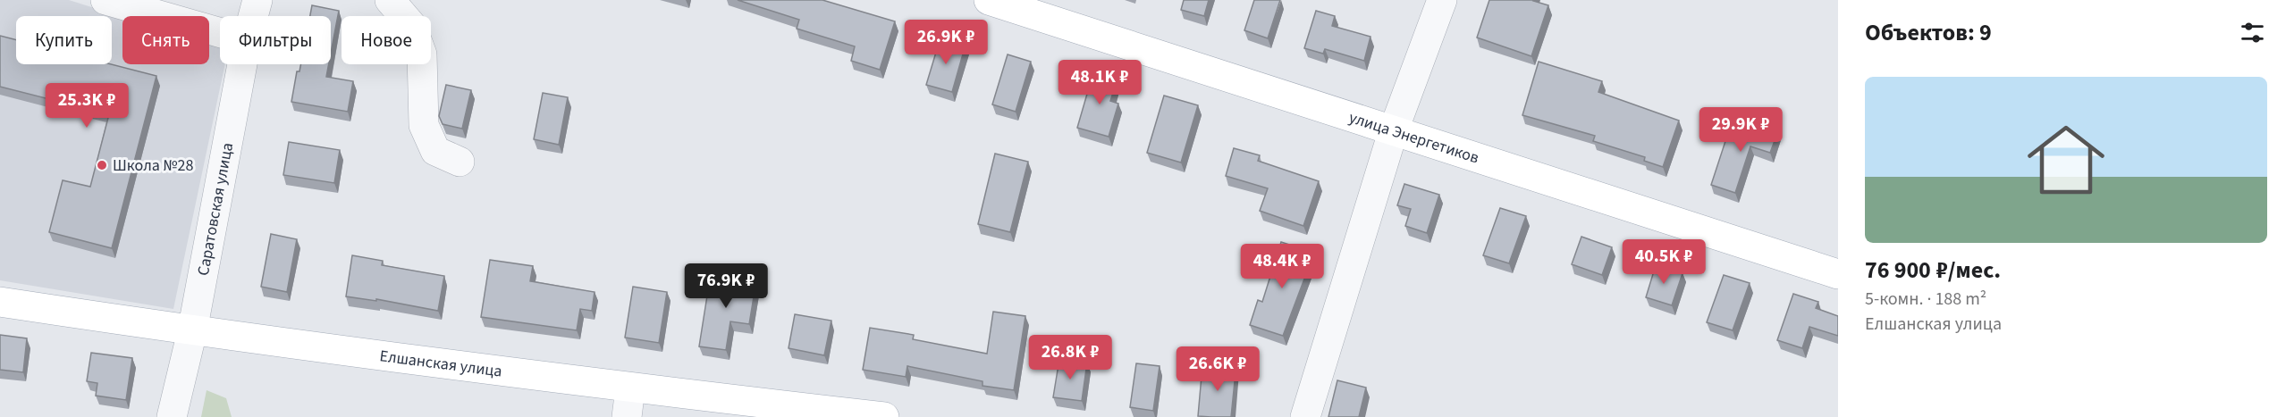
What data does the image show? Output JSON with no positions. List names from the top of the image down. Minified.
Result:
{"streets":{"main road":["улица Энергетиков","Елшанская улица"],"street":["Саратовская улица"]},"crossings":[["Саратовская улица","Елшанская улица"]],"places":["Школа №28"],"page":{"heading":"Объектов: 9","chip":["Купить","Снять","Фильтры","Новое"],"price":["26.9K ₽","48.1K ₽","25.3K ₽","29.9K ₽","40.5K ₽","48.4K ₽","76.9K ₽","26.8K ₽","26.6K ₽"],"list":[{"name":"76 900 ₽/мес.","note":"5-комн. · 188 m² · Елшанская улица"}]}}
